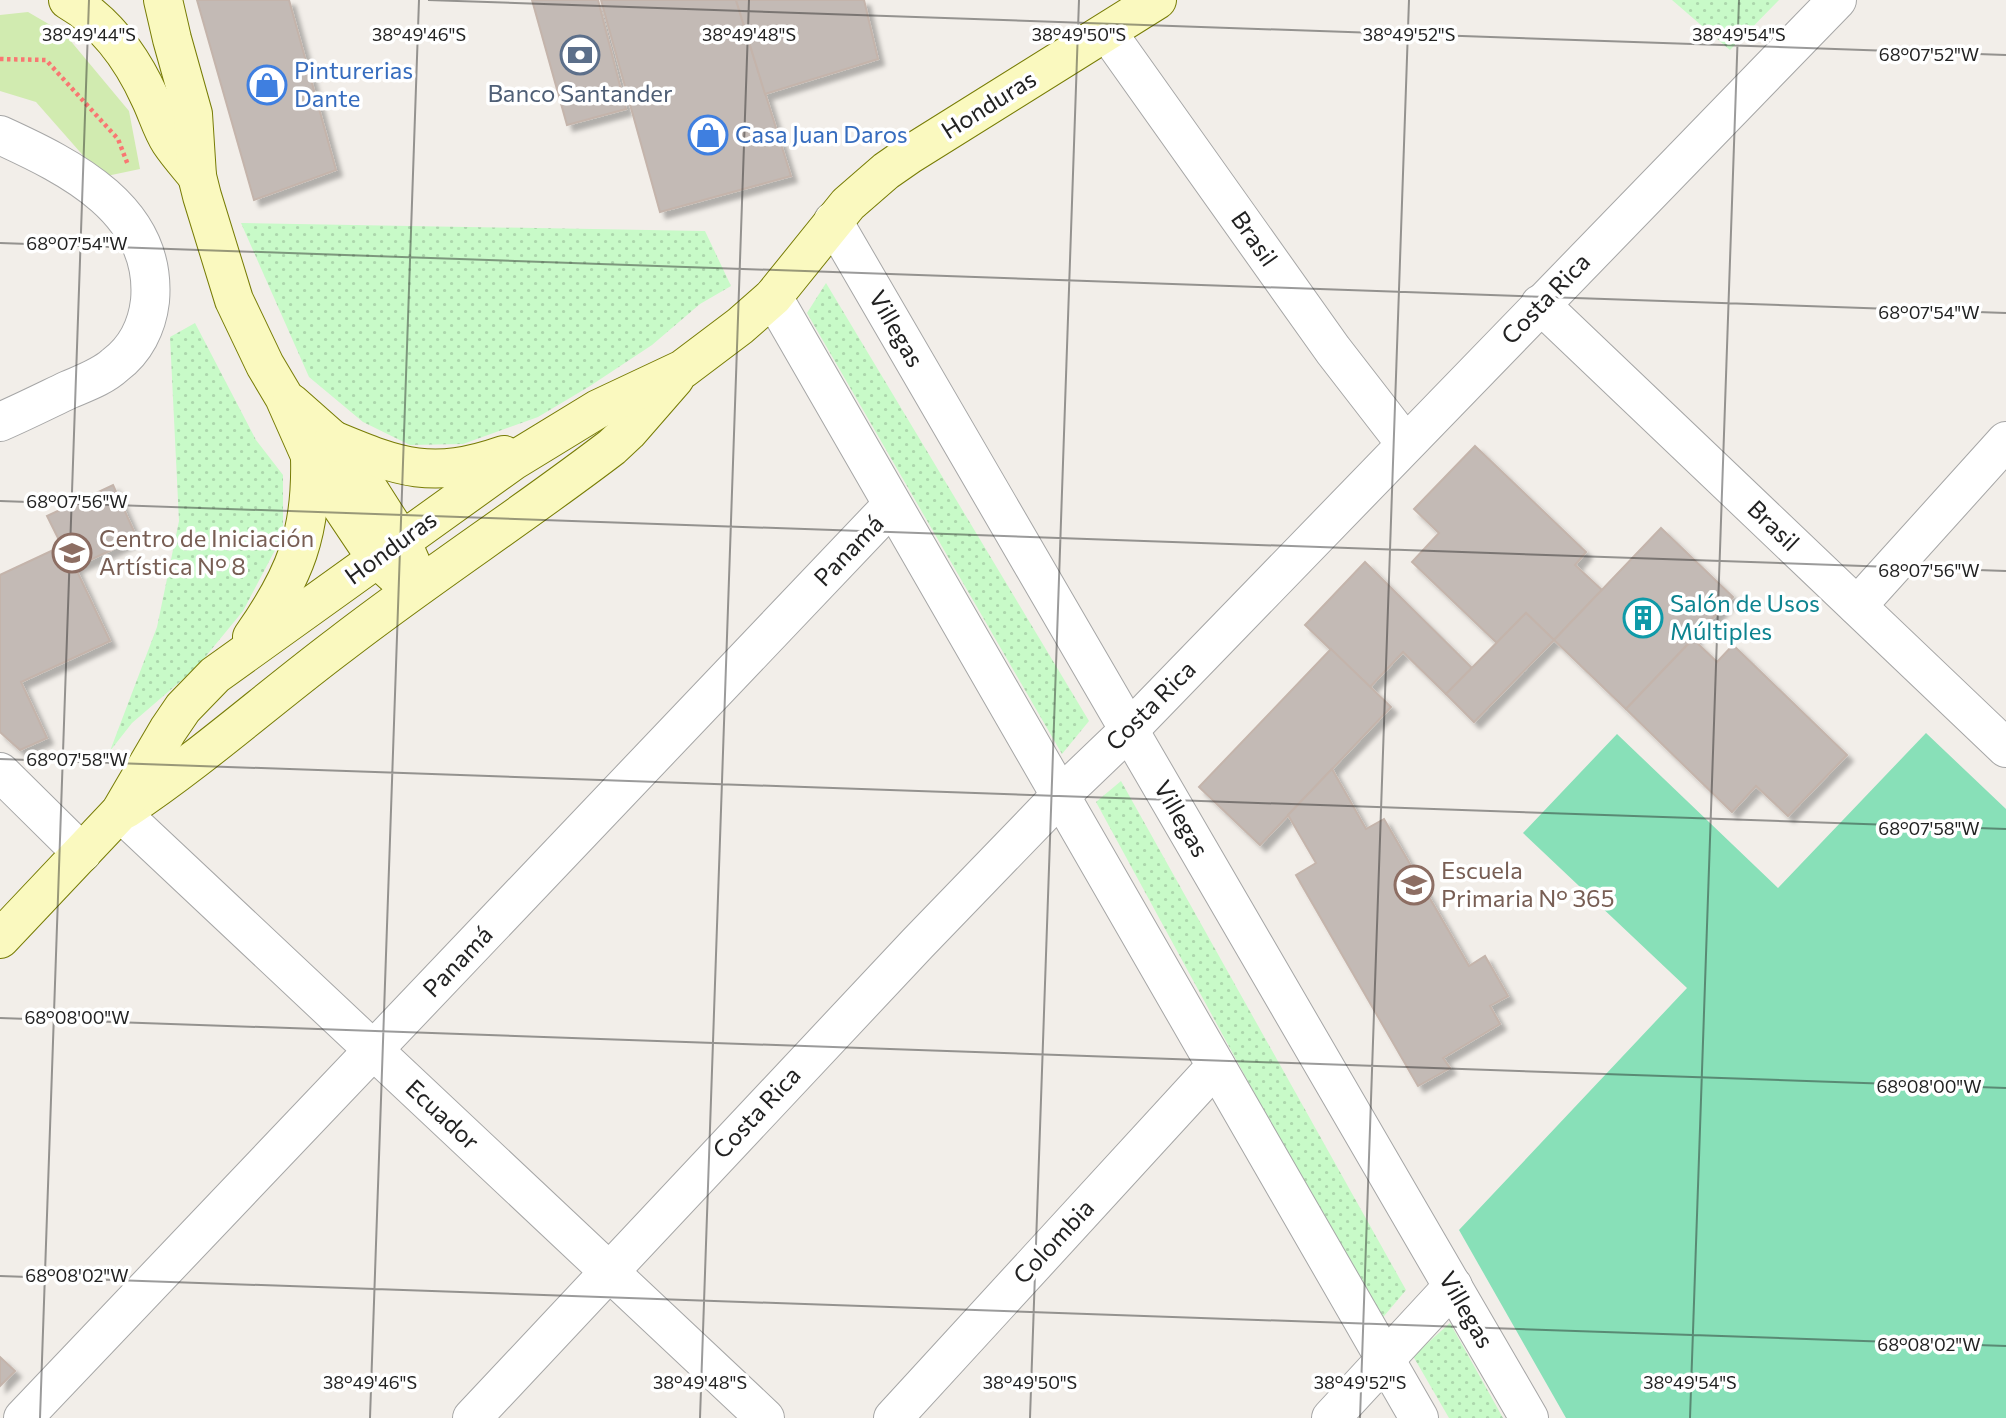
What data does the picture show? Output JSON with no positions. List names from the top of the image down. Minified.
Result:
{"streets":{"main road":["Honduras"],"street":["Brasil","Costa Rica","Villegas","Panamá","Ecuador","Colombia"]},"crossings":[["Honduras","Brasil"],["Honduras","Villegas"],["Honduras","Ecuador"],["Brasil","Costa Rica"],["Costa Rica","Villegas"],["Costa Rica","Ecuador"],["Panamá","Ecuador"]],"places":{"bank":["Banco Santander"],"shop":["Pinturerias Dante","Casa Juan Daros"],"school or university":["Centro de Iniciación Artística N° 8","Escuela Primaria N° 365"],"building":["Salón de Usos Múltiples"]},"coordinates":["38°49'44\"S","38°49'46\"S","38°49'48\"S","38°49'50\"S","38°49'52\"S","38°49'54\"S","68°07'52\"W","68°07'54\"W","68°07'56\"W","68°07'58\"W","68°08'00\"W","68°08'02\"W"]}
